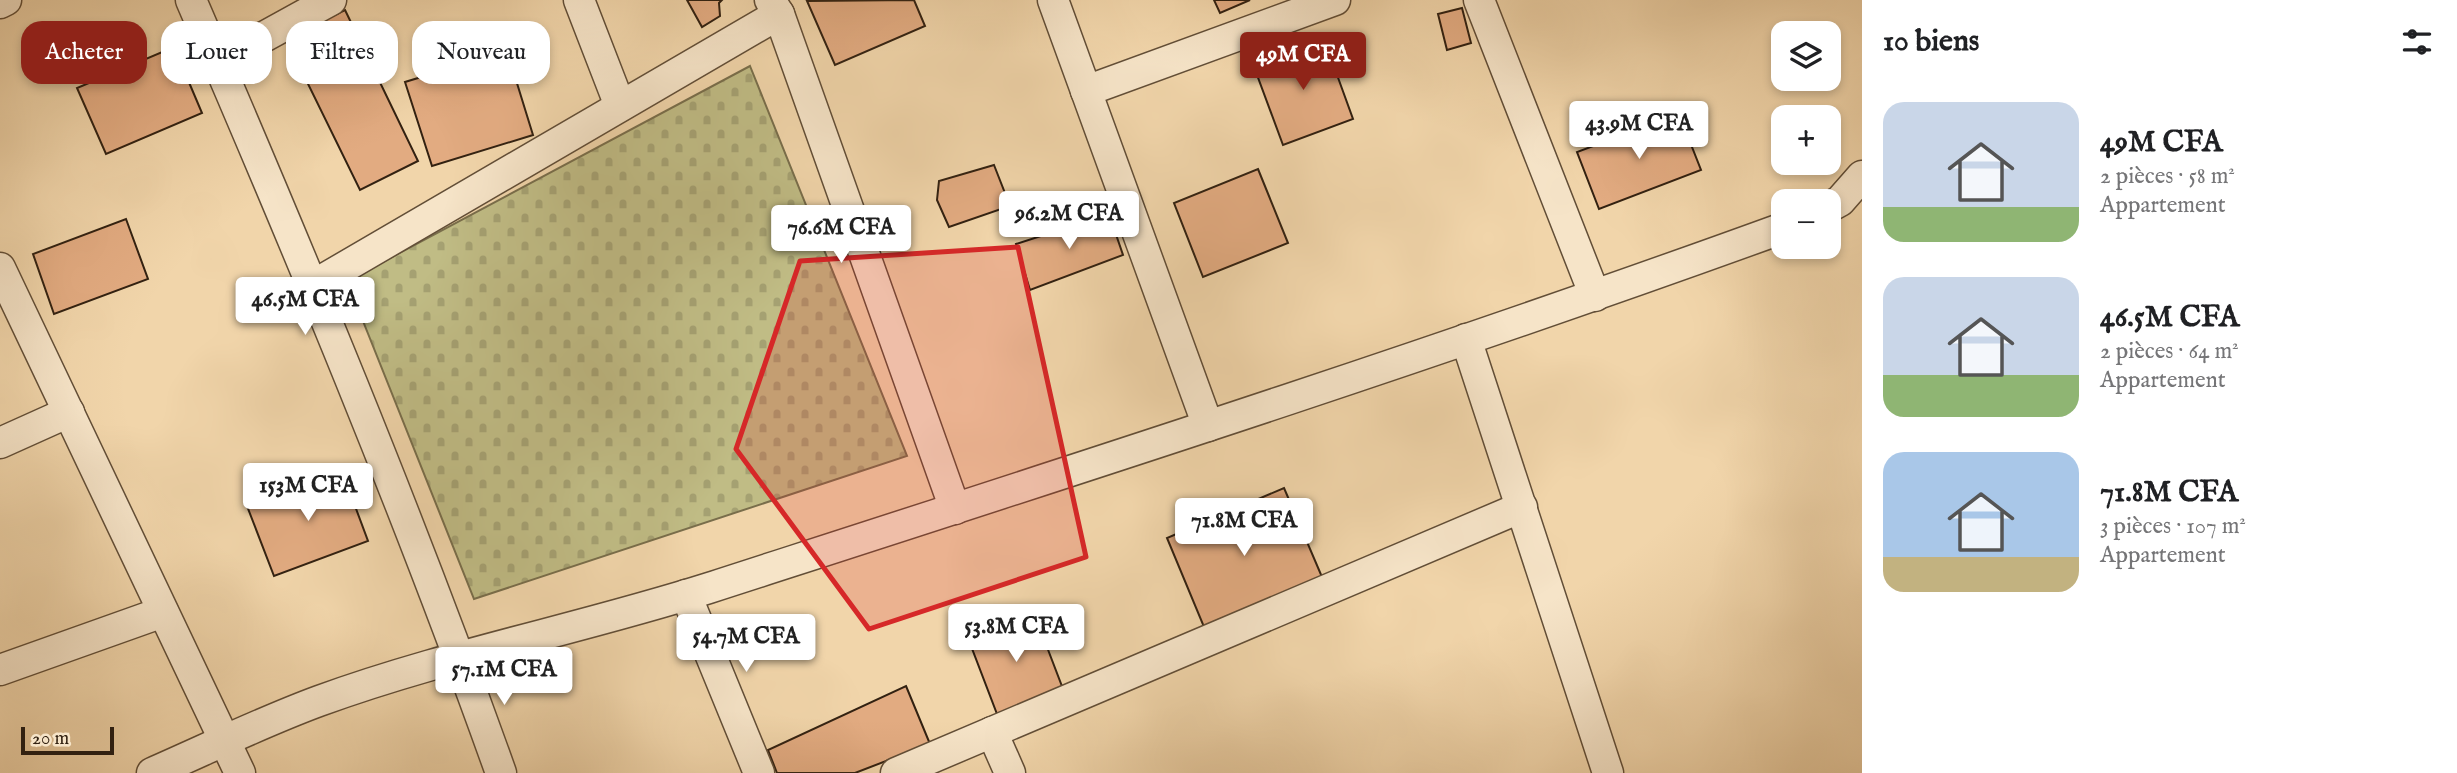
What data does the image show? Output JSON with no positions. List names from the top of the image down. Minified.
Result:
{"scale_bar":"20 m","page":{"heading":"10 biens","map_buttons":["+","−"],"chip":["Acheter","Louer","Filtres","Nouveau"],"price":["49M CFA","43.9M CFA","96.2M CFA","76.6M CFA","46.5M CFA","153M CFA","71.8M CFA","53.8M CFA","54.7M CFA","57.1M CFA"],"list":[{"name":"49M CFA","note":"2 pièces · 58 m² · Appartement"},{"name":"46.5M CFA","note":"2 pièces · 64 m² · Appartement"},{"name":"71.8M CFA","note":"3 pièces · 107 m² · Appartement"}],"scale":"20 m"}}
